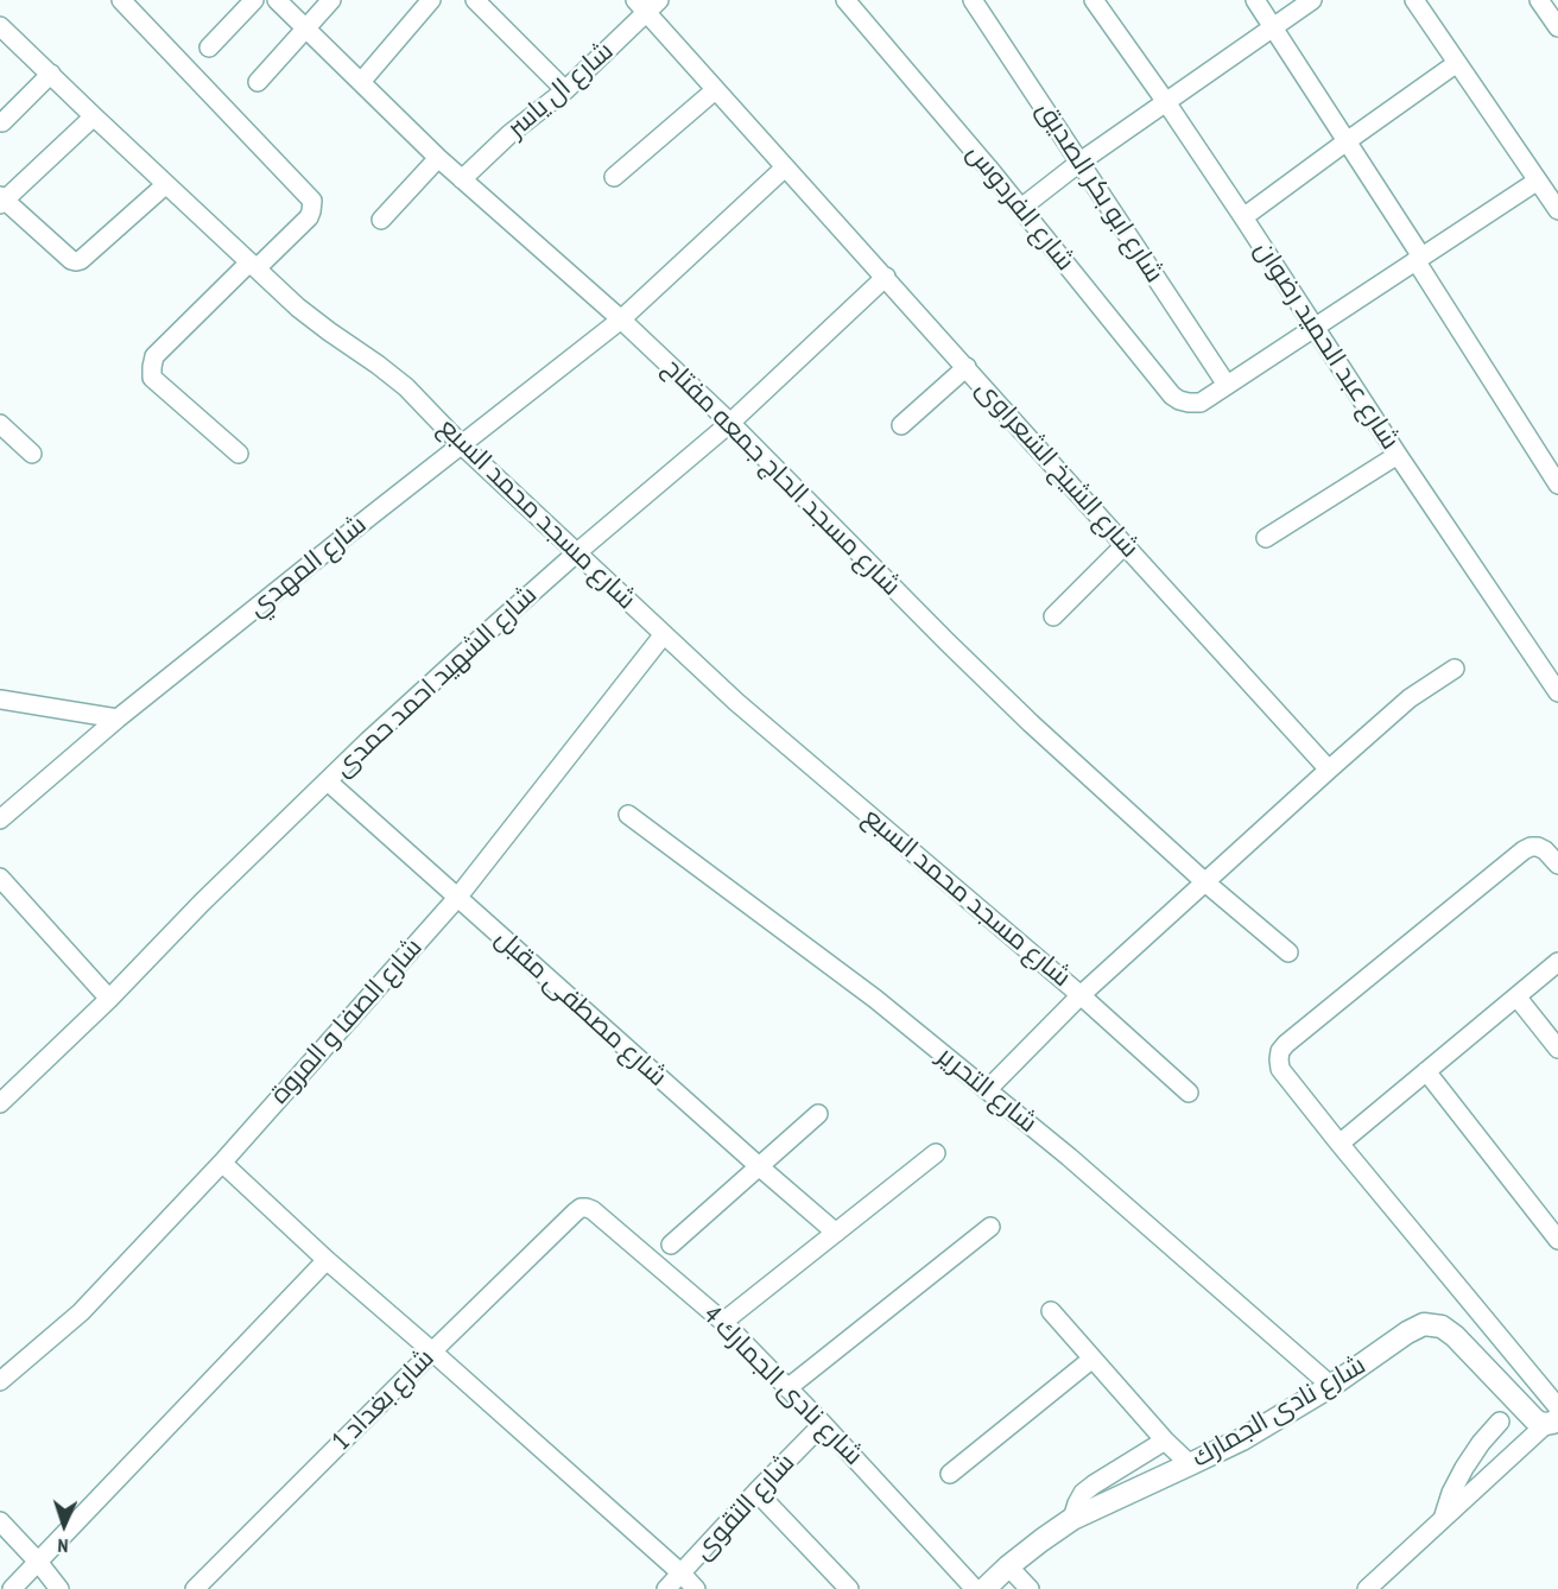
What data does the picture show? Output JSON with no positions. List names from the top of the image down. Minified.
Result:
{"streets":{"street":["شارع ال ياسر","شارع ابو بكر الصديق","شارع الفردوس","شارع عبد الحميد رضوان","شارع الشيخ الشعراوى","شارع مسجد الحاج جمعه مفتاح","شارع مسجد محمد السبع","شارع المهدي","شارع الشهيد احمد حمدى","شارع مصطفى مقبل","شارع الصفا و المروة","شارع التحرير","شارع نادى الجمارك 4","شارع بغداد 1","شارع نادى الجمارك","شارع التقوى"]},"crossings":[["شارع ال ياسر","شارع الشيخ الشعراوى"],["شارع ال ياسر","شارع مسجد الحاج جمعه مفتاح"],["شارع ابو بكر الصديق","شارع الفردوس"],["شارع الشيخ الشعراوى","شارع الشهيد احمد حمدى"],["شارع مسجد الحاج جمعه مفتاح","شارع المهدي"],["شارع مسجد الحاج جمعه مفتاح","شارع الشهيد احمد حمدى"],["شارع مسجد محمد السبع","شارع المهدي"],["شارع مسجد محمد السبع","شارع الشهيد احمد حمدى"],["شارع مسجد محمد السبع","شارع الصفا و المروة"],["شارع الشهيد احمد حمدى","شارع مصطفى مقبل"],["شارع مصطفى مقبل","شارع الصفا و المروة"],["شارع التحرير","شارع نادى الجمارك"],["شارع نادى الجمارك 4","شارع بغداد 1"],["شارع نادى الجمارك 4","شارع التقوى"]],"north":"bottom"}
